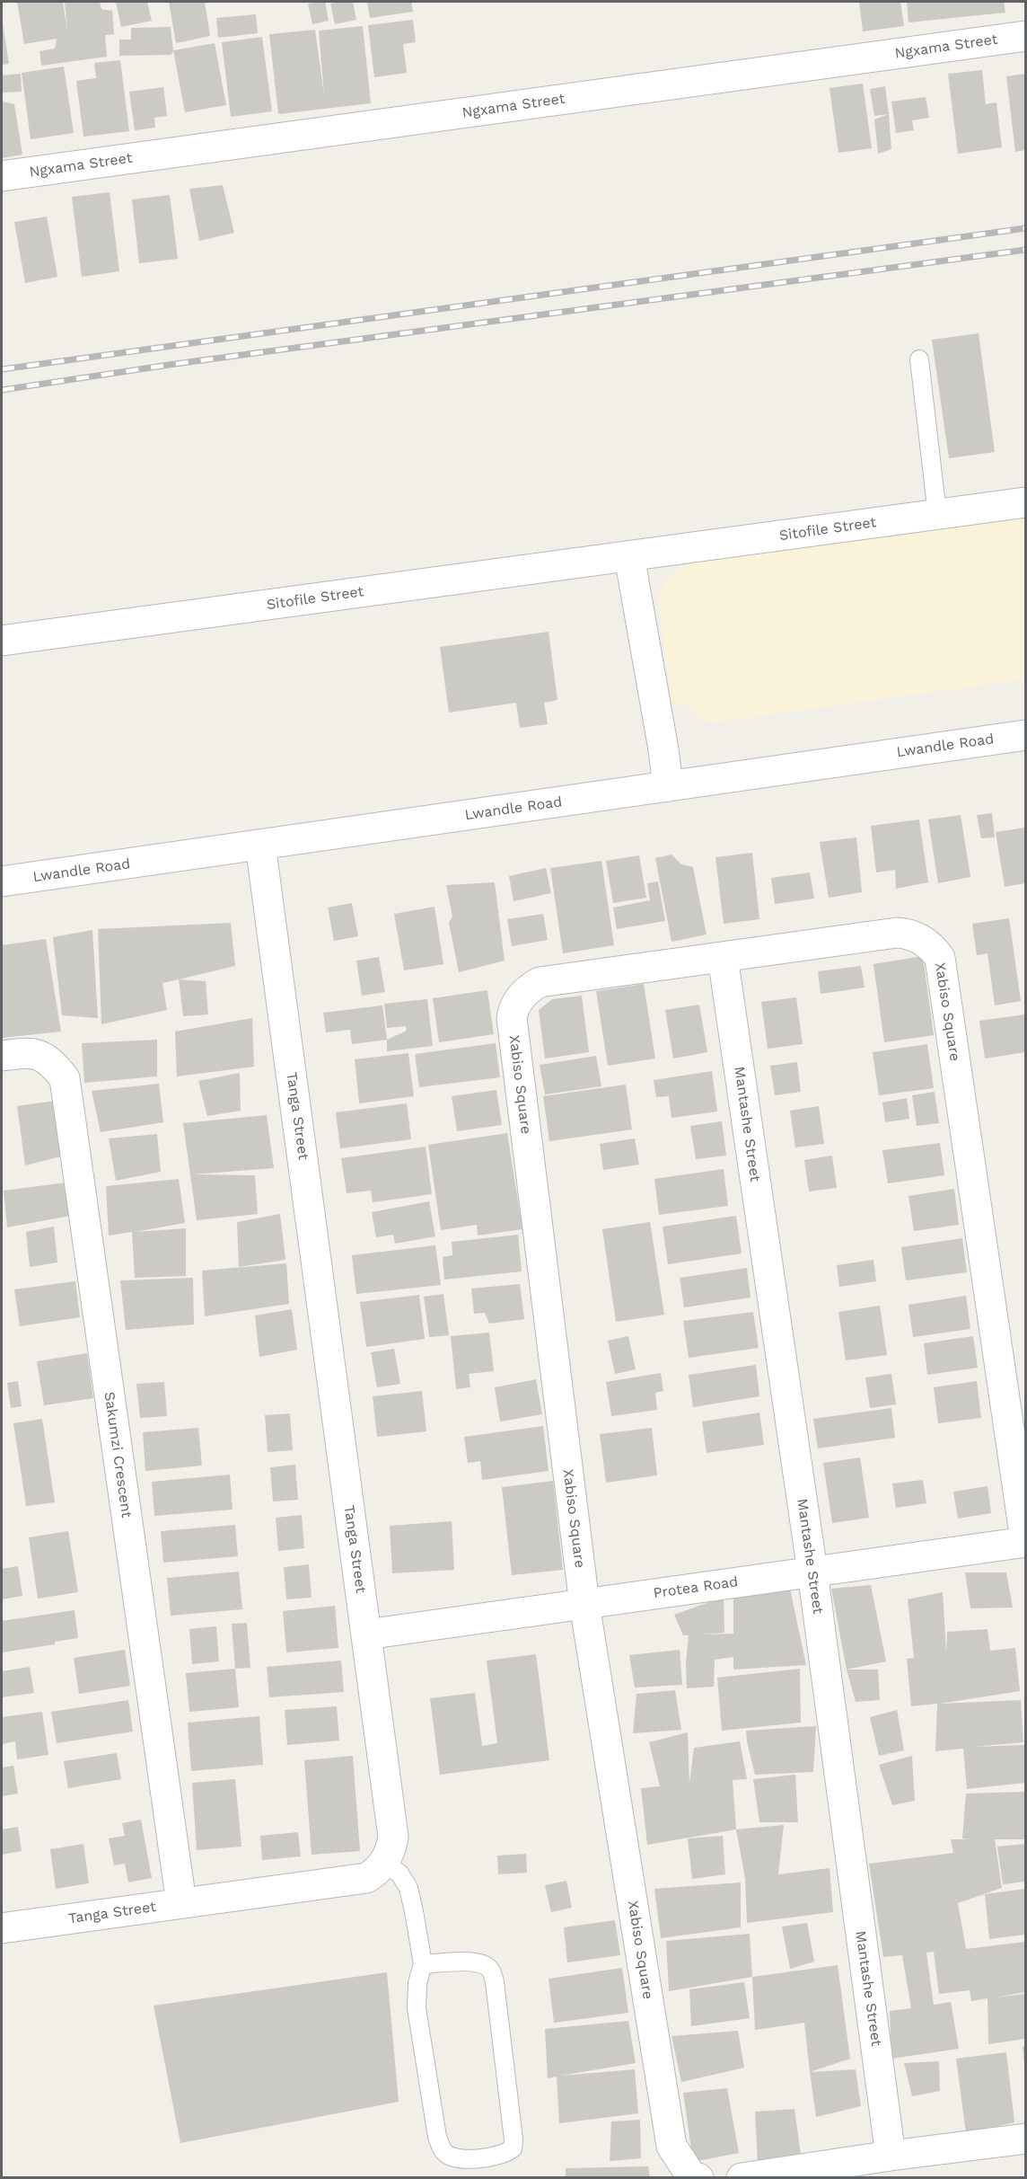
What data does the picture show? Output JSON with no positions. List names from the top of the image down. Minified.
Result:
{"streets":{"street":["Ngxama Street","Sitofile Street","Lwandle Road","Xabiso Square","Tanga Street","Mantashe Street","Sakumzi Crescent","Protea Road"]},"crossings":[["Lwandle Road","Tanga Street"],["Xabiso Square","Mantashe Street"],["Xabiso Square","Protea Road"],["Tanga Street","Sakumzi Crescent"],["Tanga Street","Protea Road"],["Mantashe Street","Protea Road"]]}
